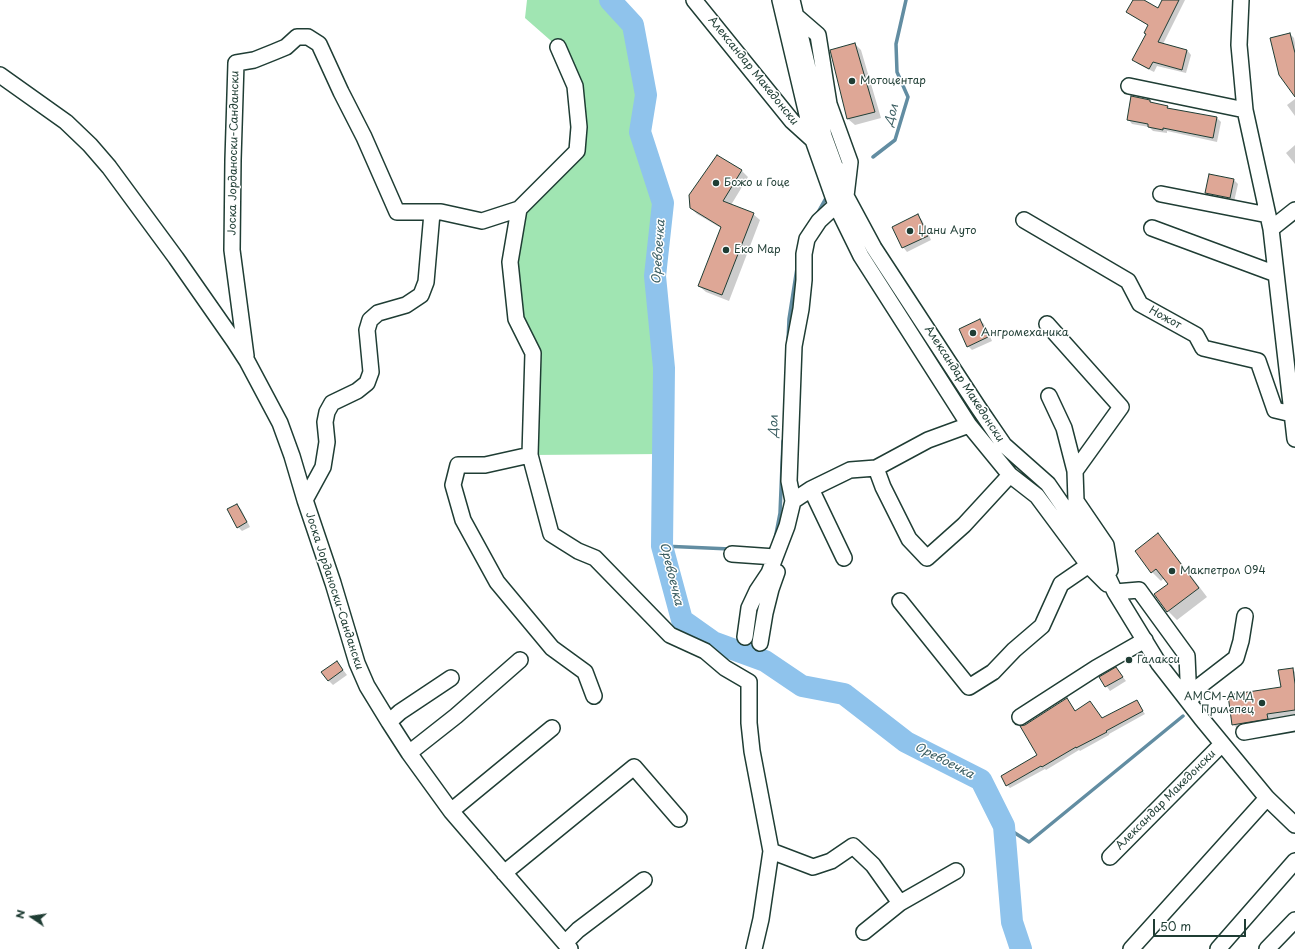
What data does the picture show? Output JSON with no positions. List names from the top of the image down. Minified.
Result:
{"streets":{"street":["Александар Македонски","Јоска Јорданоски-Сандански","Ножот"]},"water":["Дол","Оревоечка"],"places":["Мотоцентар","Божо и Гоце","Џани Ауто","Еко Мар","Ангромеханика","Макпетрол 094","Галакси","АМСМ-АМД Прилепец"],"scale_bar":"50 m","north":"left"}
